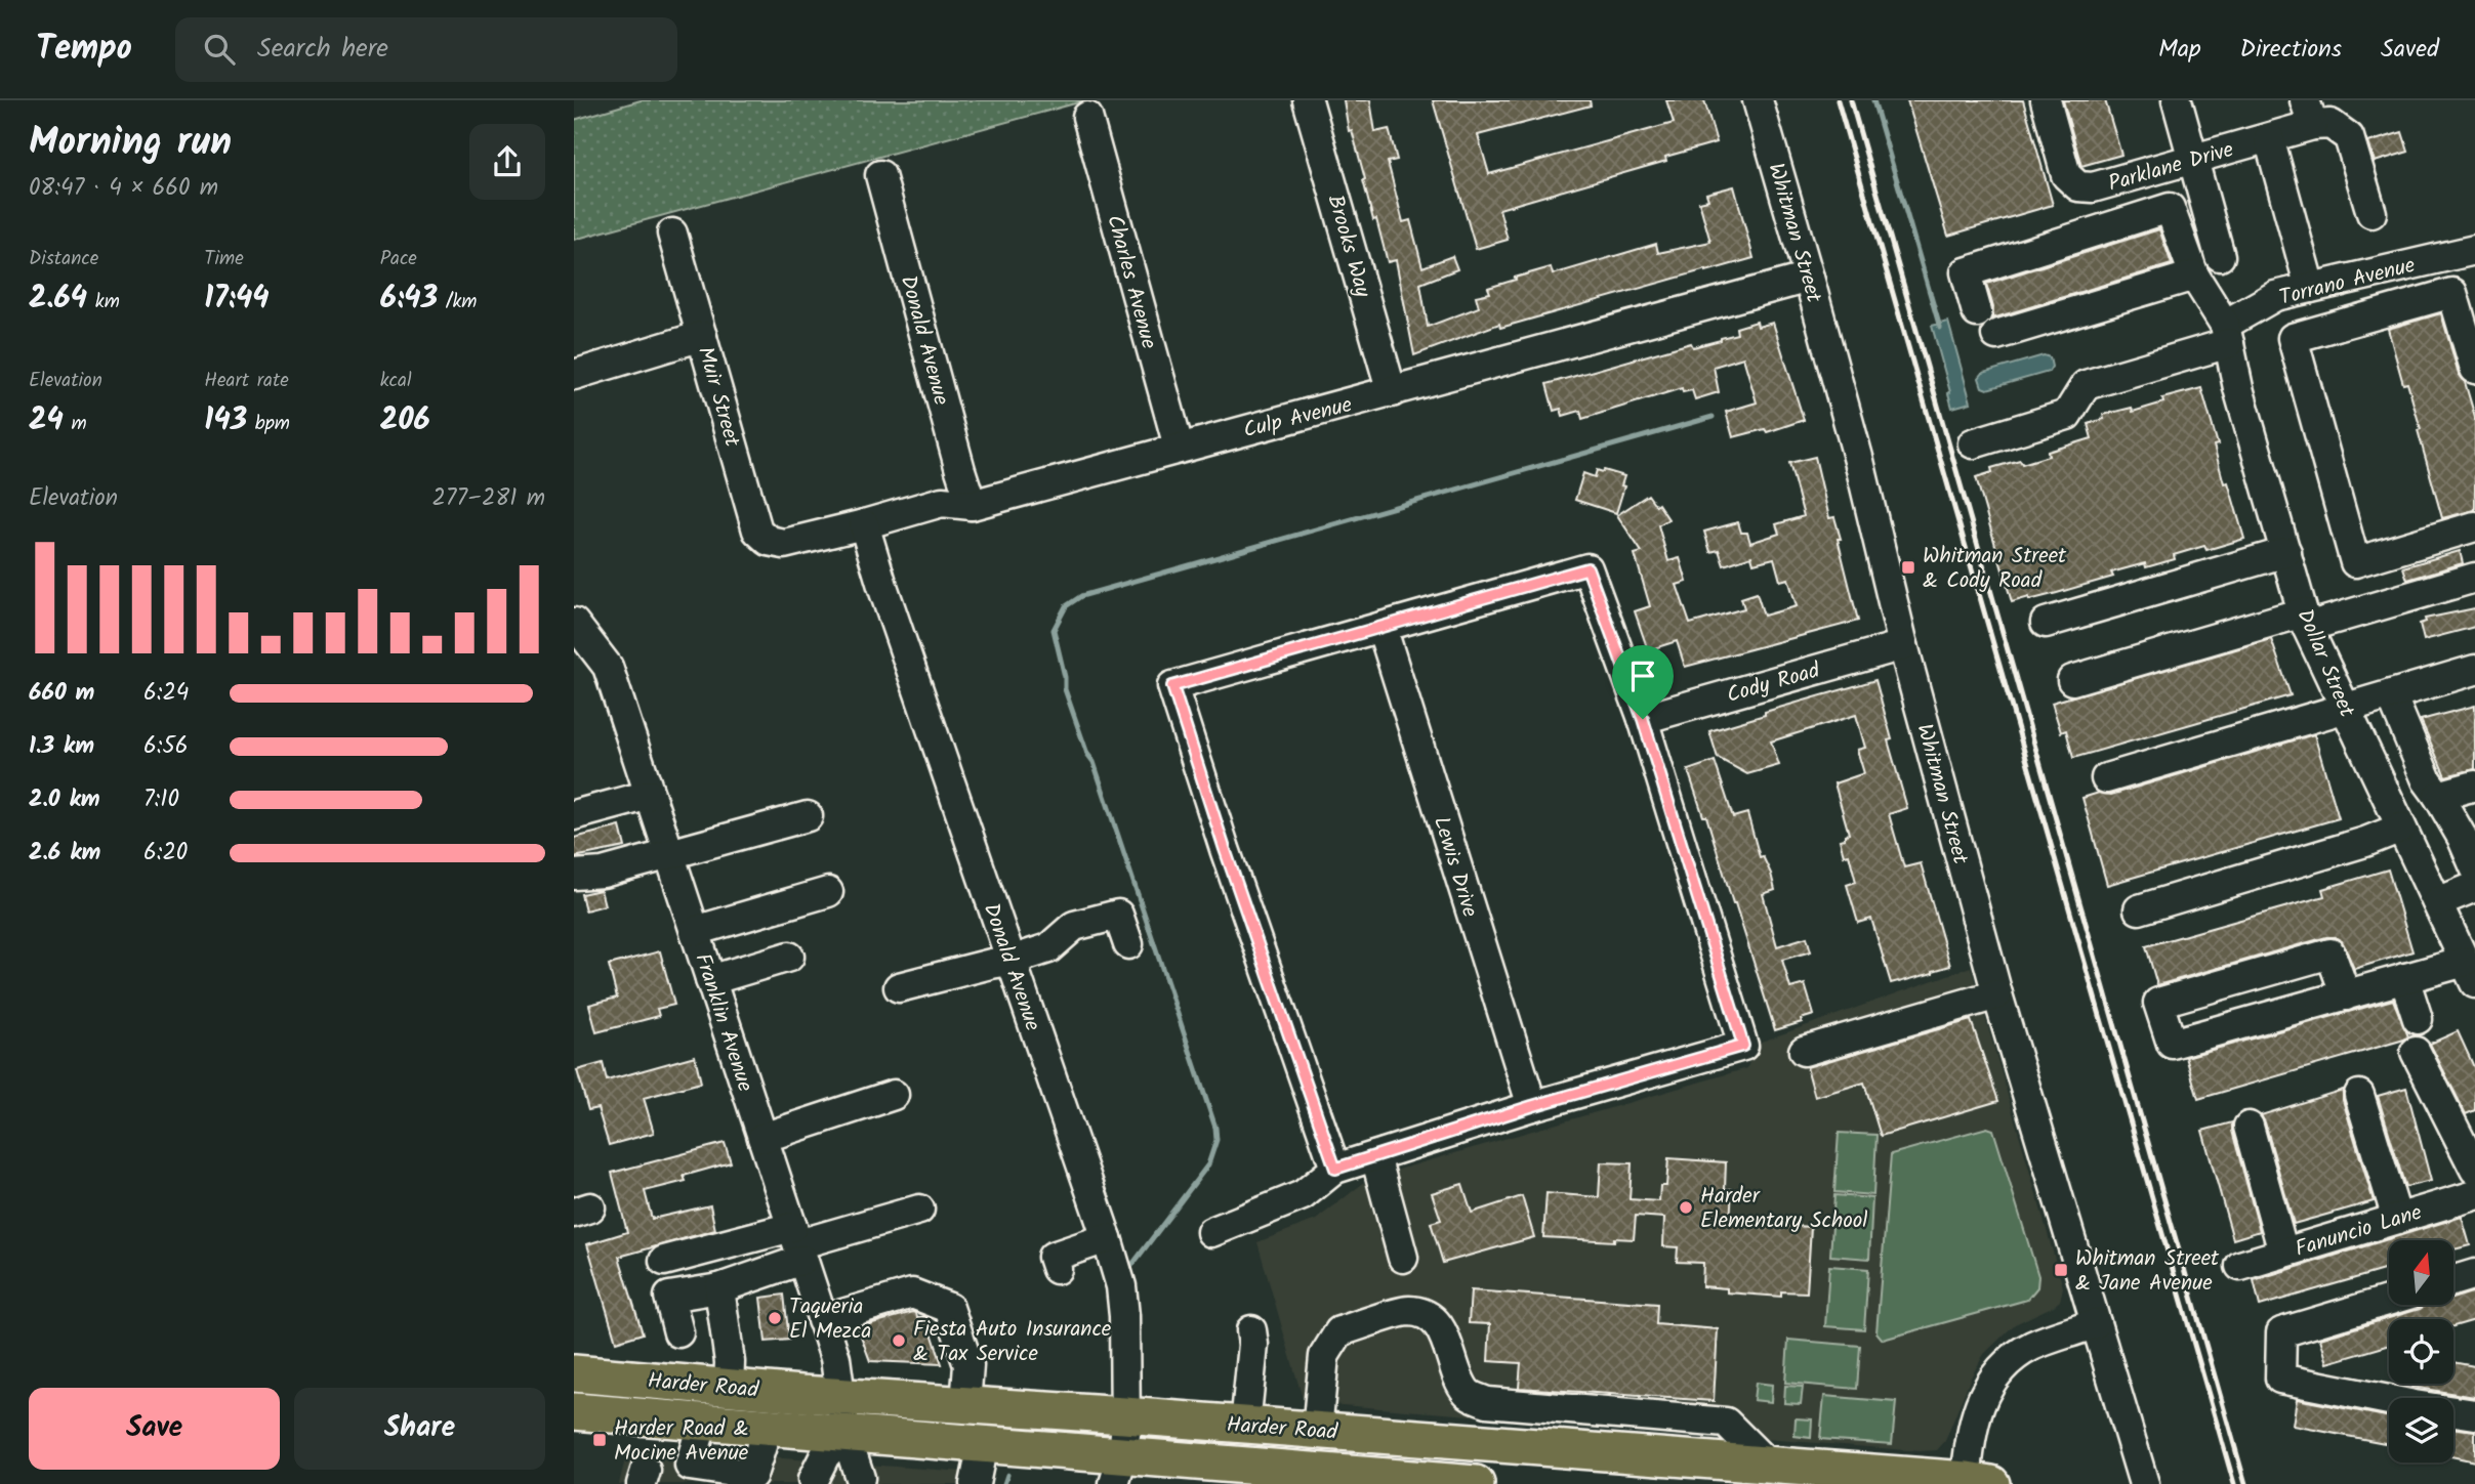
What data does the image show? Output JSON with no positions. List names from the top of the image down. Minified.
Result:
{"streets":{"main road":["Harder Road"],"street":["Parklane Drive","Whitman Street","Brooks Way","Torrano Avenue","Charles Avenue","Donald Avenue","Muir Street","Culp Avenue","Dollar Street","Cody Road","Lewis Drive","Franklin Avenue","Fanuncio Lane"]},"crossings":[["Whitman Street","Culp Avenue"],["Whitman Street","Cody Road"],["Brooks Way","Culp Avenue"],["Torrano Avenue","Dollar Street"],["Charles Avenue","Culp Avenue"],["Donald Avenue","Culp Avenue"],["Donald Avenue","Harder Road"],["Muir Street","Culp Avenue"],["Franklin Avenue","Harder Road"]],"places":{"transit":["Whitman Street & Cody Road","Whitman Street & Jane Avenue","Harder Road & Mocine Avenue"],"other":["Harder Elementary School","Taqueria El Mezca","Fiesta Auto Insurance & Tax Service"]},"north":"top","page":{"header":"Tempo","search":"Search here","nav":["Map","Directions","Saved"],"heading":["Morning run","08:47 · 4 × 660 m"],"stats":[["Distance","2.64 km"],["Time","17:44"],["Pace","6:43 /km"],["Elevation","24 m"],["Heart rate","143 bpm"],["kcal","206"]],"chart":["Elevation","277–281 m"],"list":[{"name":"660 m","note":"6:24"},{"name":"1.3 km","note":"6:56"},{"name":"2.0 km","note":"7:10"},{"name":"2.6 km","note":"6:20"}],"buttons":["Save","Share"]}}
